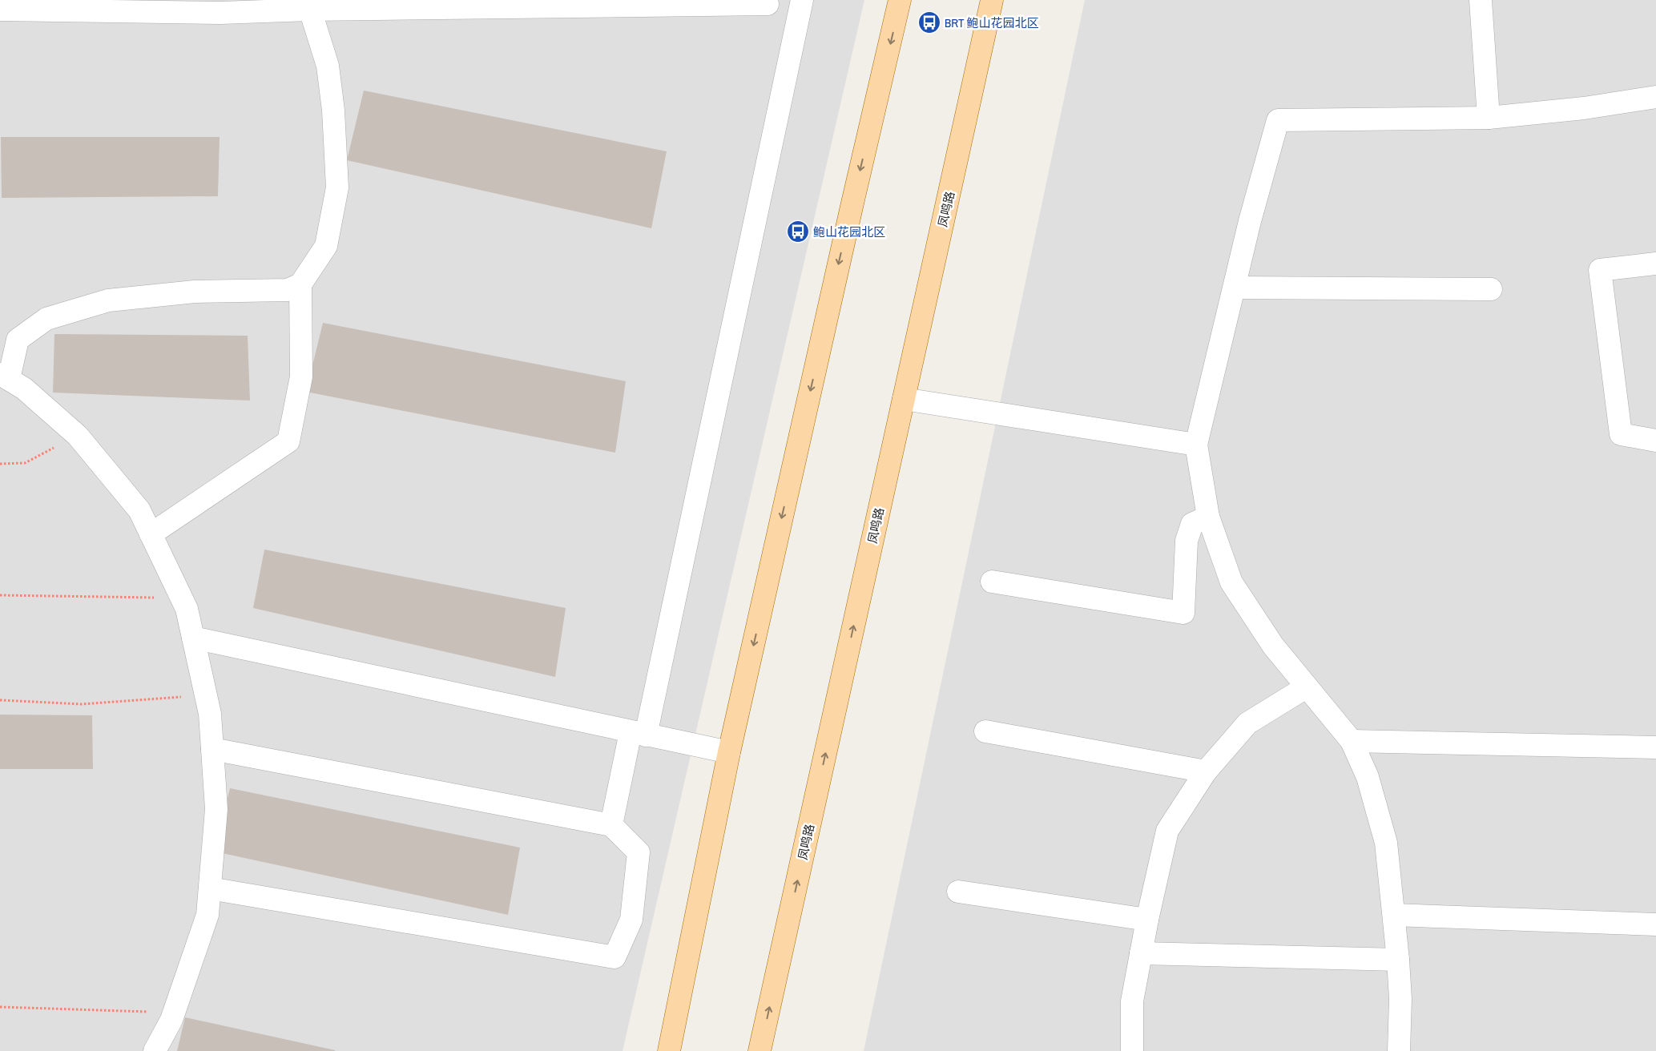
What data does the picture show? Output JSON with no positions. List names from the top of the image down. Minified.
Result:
{"streets":{"main road":["凤鸣路"]},"places":{"bus stop":["BRT 鲍山花园北区","鲍山花园北区"]}}
